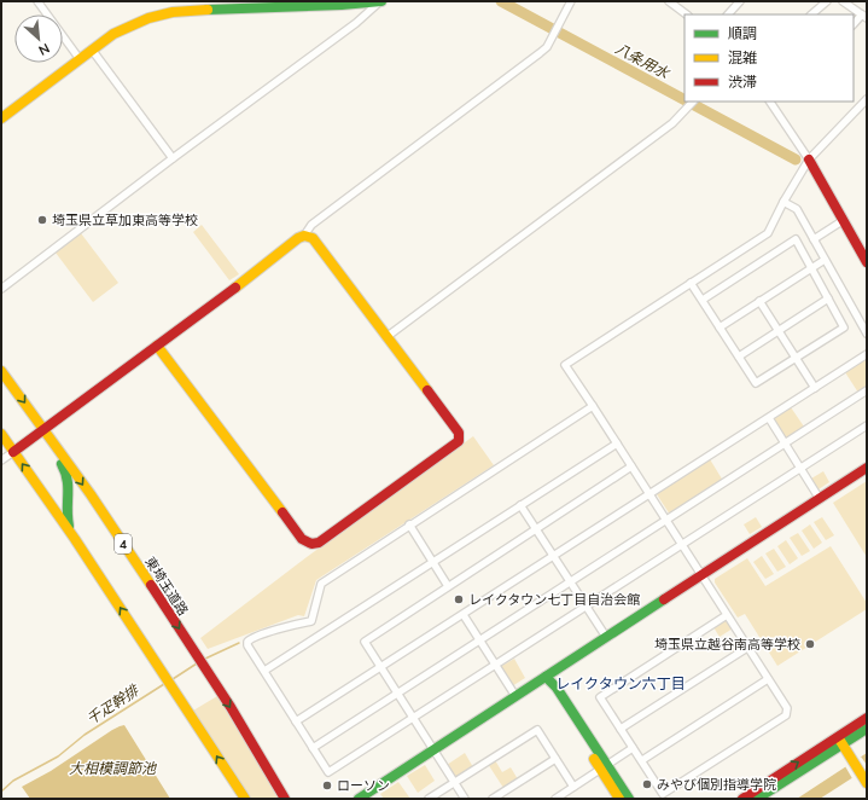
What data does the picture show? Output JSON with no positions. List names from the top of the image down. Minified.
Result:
{"streets":{"main road":["4","東埼玉道路"]},"crossings":[["4","東埼玉道路"]],"districts":["レイクタウン六丁目"],"water":["八条用水","千疋幹排","大相模調節池"],"places":["埼玉県立草加東高等学校","レイクタウン七丁目自治会館","埼玉県立越谷南高等学校","みやび個別指導学院","ローソン"],"legend":["順調","混雑","渋滞"],"north":"bottom right"}
